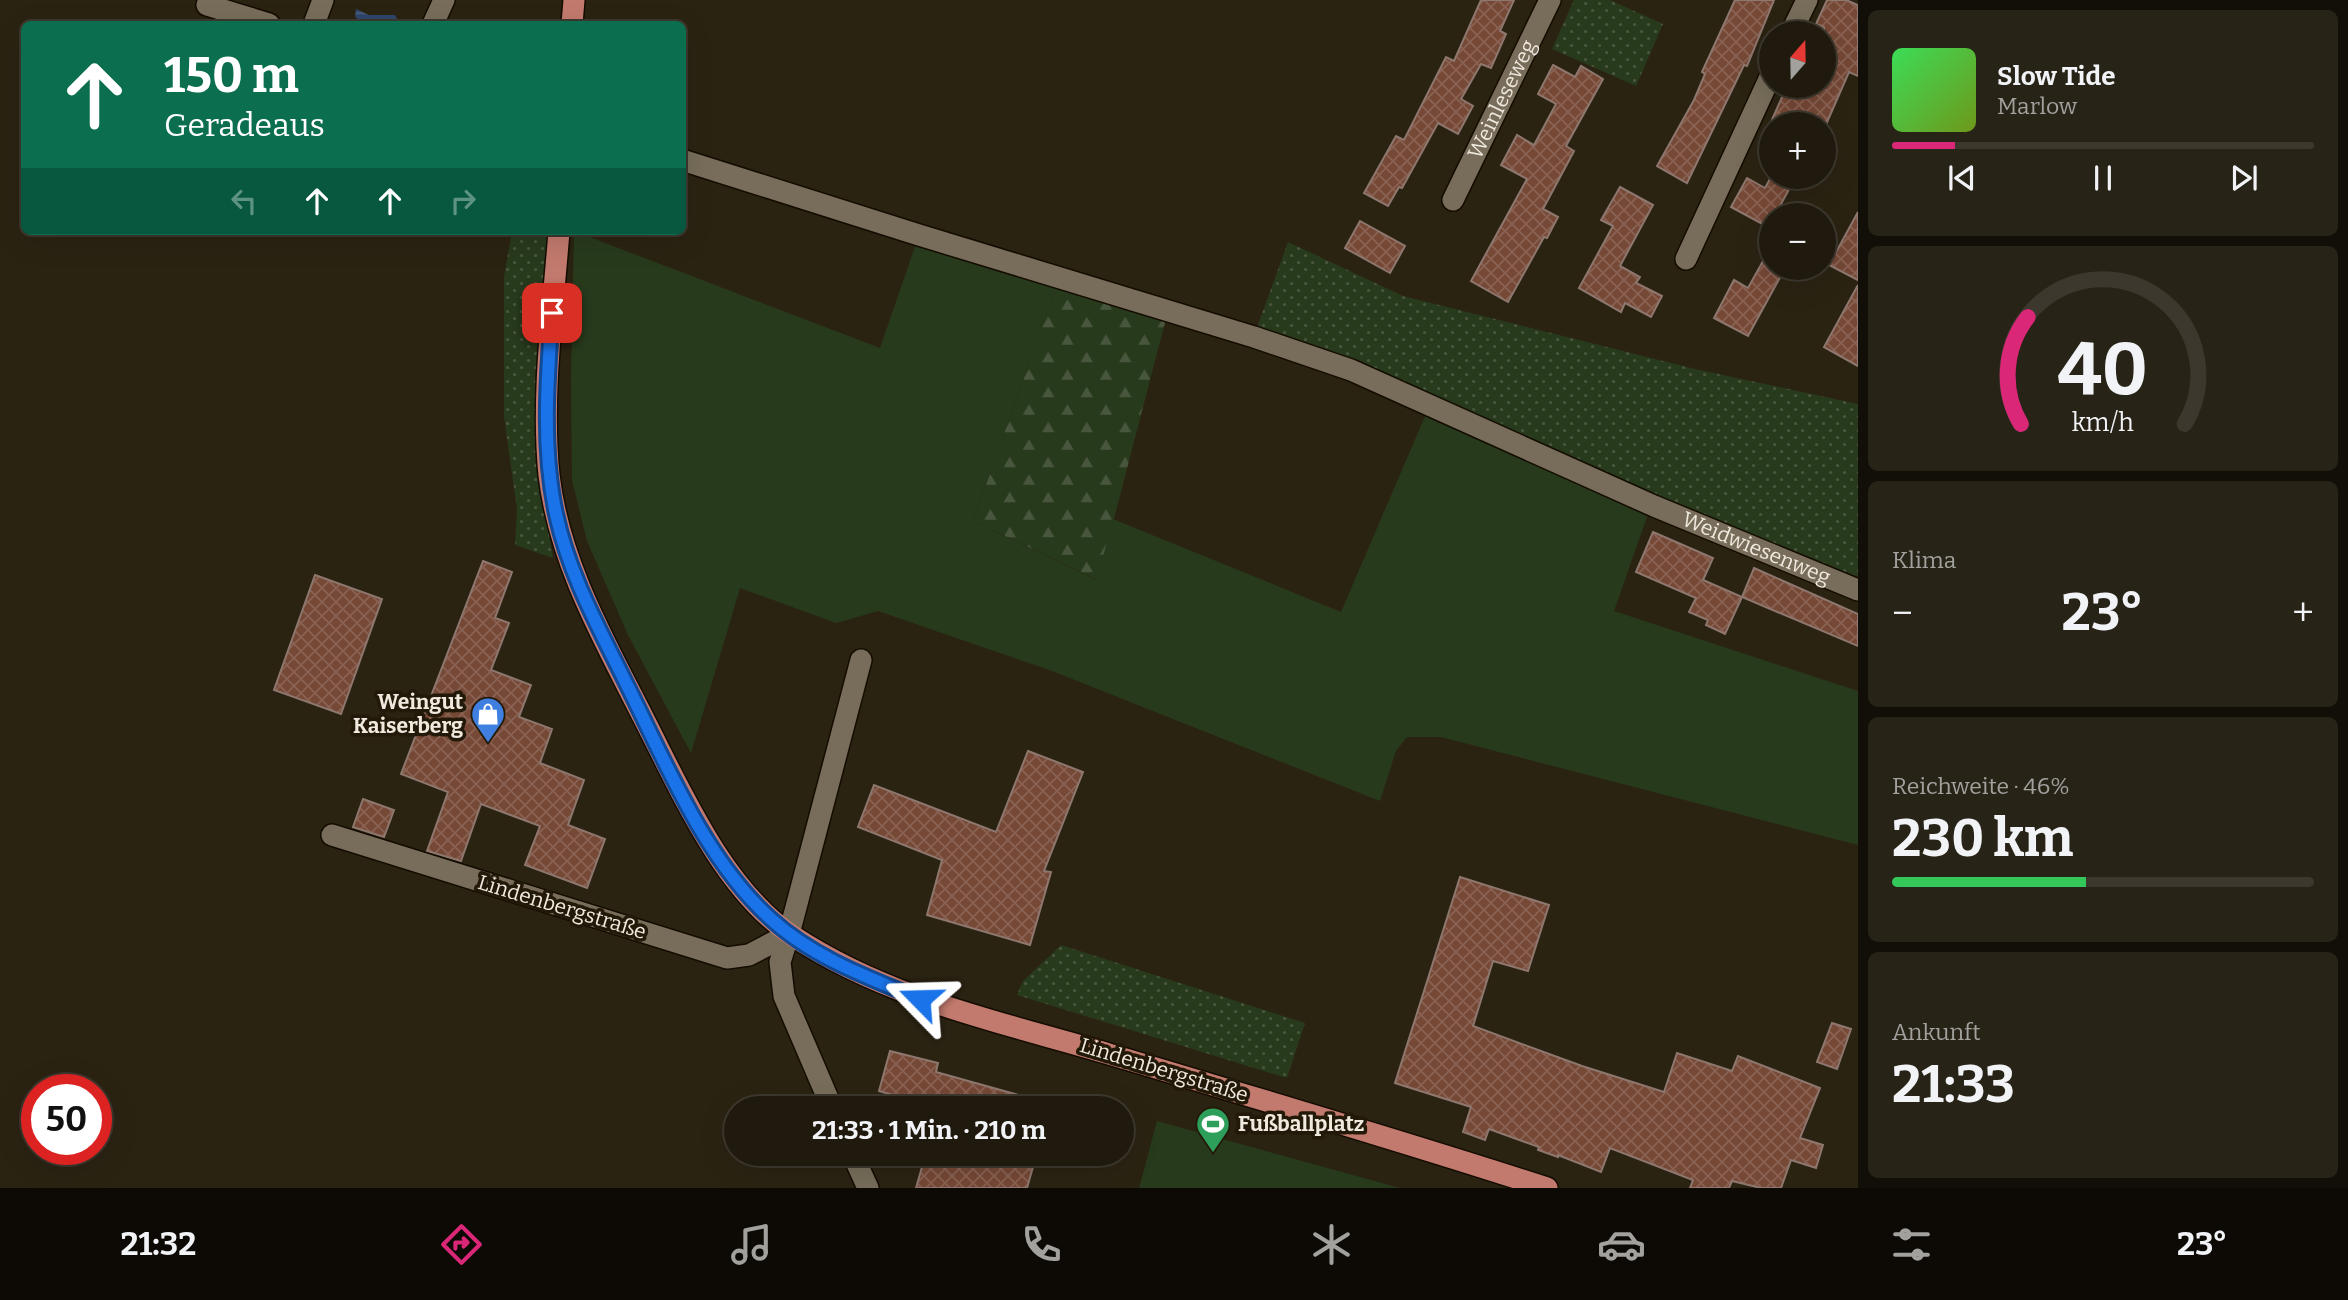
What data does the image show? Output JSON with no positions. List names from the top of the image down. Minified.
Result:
{"streets":{"main road":["Lindenbergstraße"],"street":["Weinleseweg","Weidwiesenweg"]},"places":{"shop":["Weingut Kaiserberg"],"sports":["Fußballplatz"]},"north":"top","page":{"map_buttons":["+","−"],"turn":["150 m","Geradeaus"],"song":["Slow Tide","Marlow"],"tile":["Klima",["Reichweite · 46%","230 km"],["Ankunft","21:33"]],"heat":["−","23°","+"],"limit":"50","trip":"21:33 · 1 Min. · 210 m","tabs":["21:32","23°"],"gauge":["40","km/h"]}}
